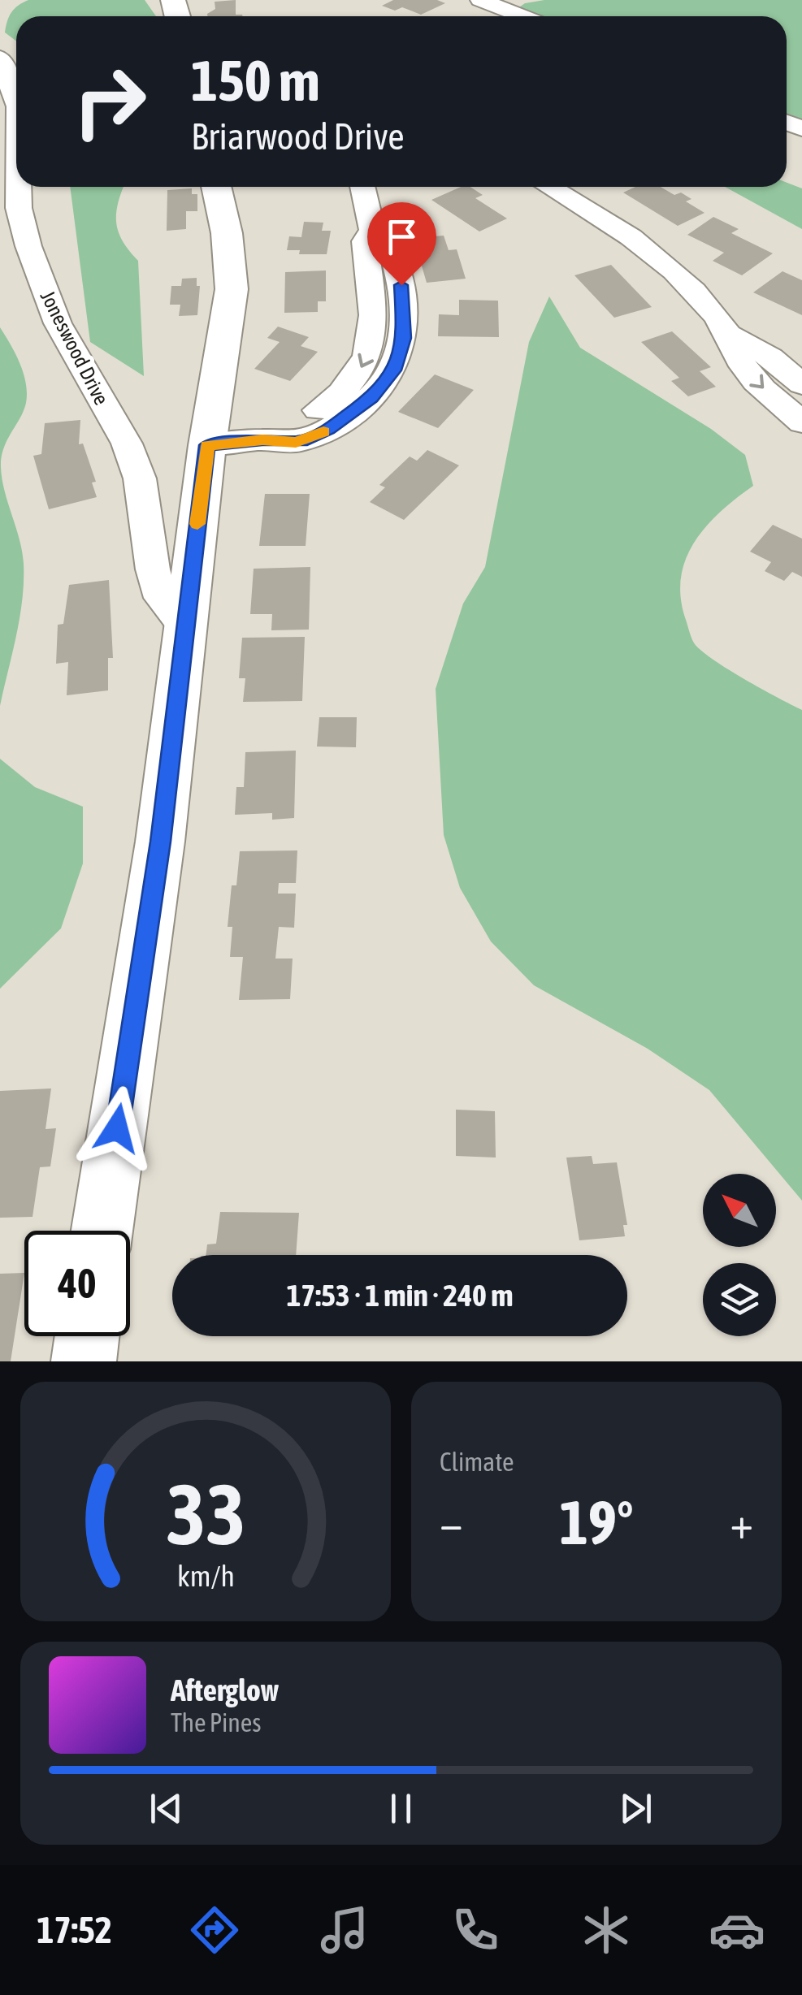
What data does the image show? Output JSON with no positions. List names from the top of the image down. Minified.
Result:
{"streets":{"street":["Joneswood Drive"]},"north":"top left","page":{"turn":["150 m","Briarwood Drive"],"limit":"40","trip":"17:53 · 1 min · 240 m","tile":"Climate","heat":["−","19°","+"],"song":["Afterglow","The Pines"],"tabs":"17:52","gauge":["33","km/h"]}}
